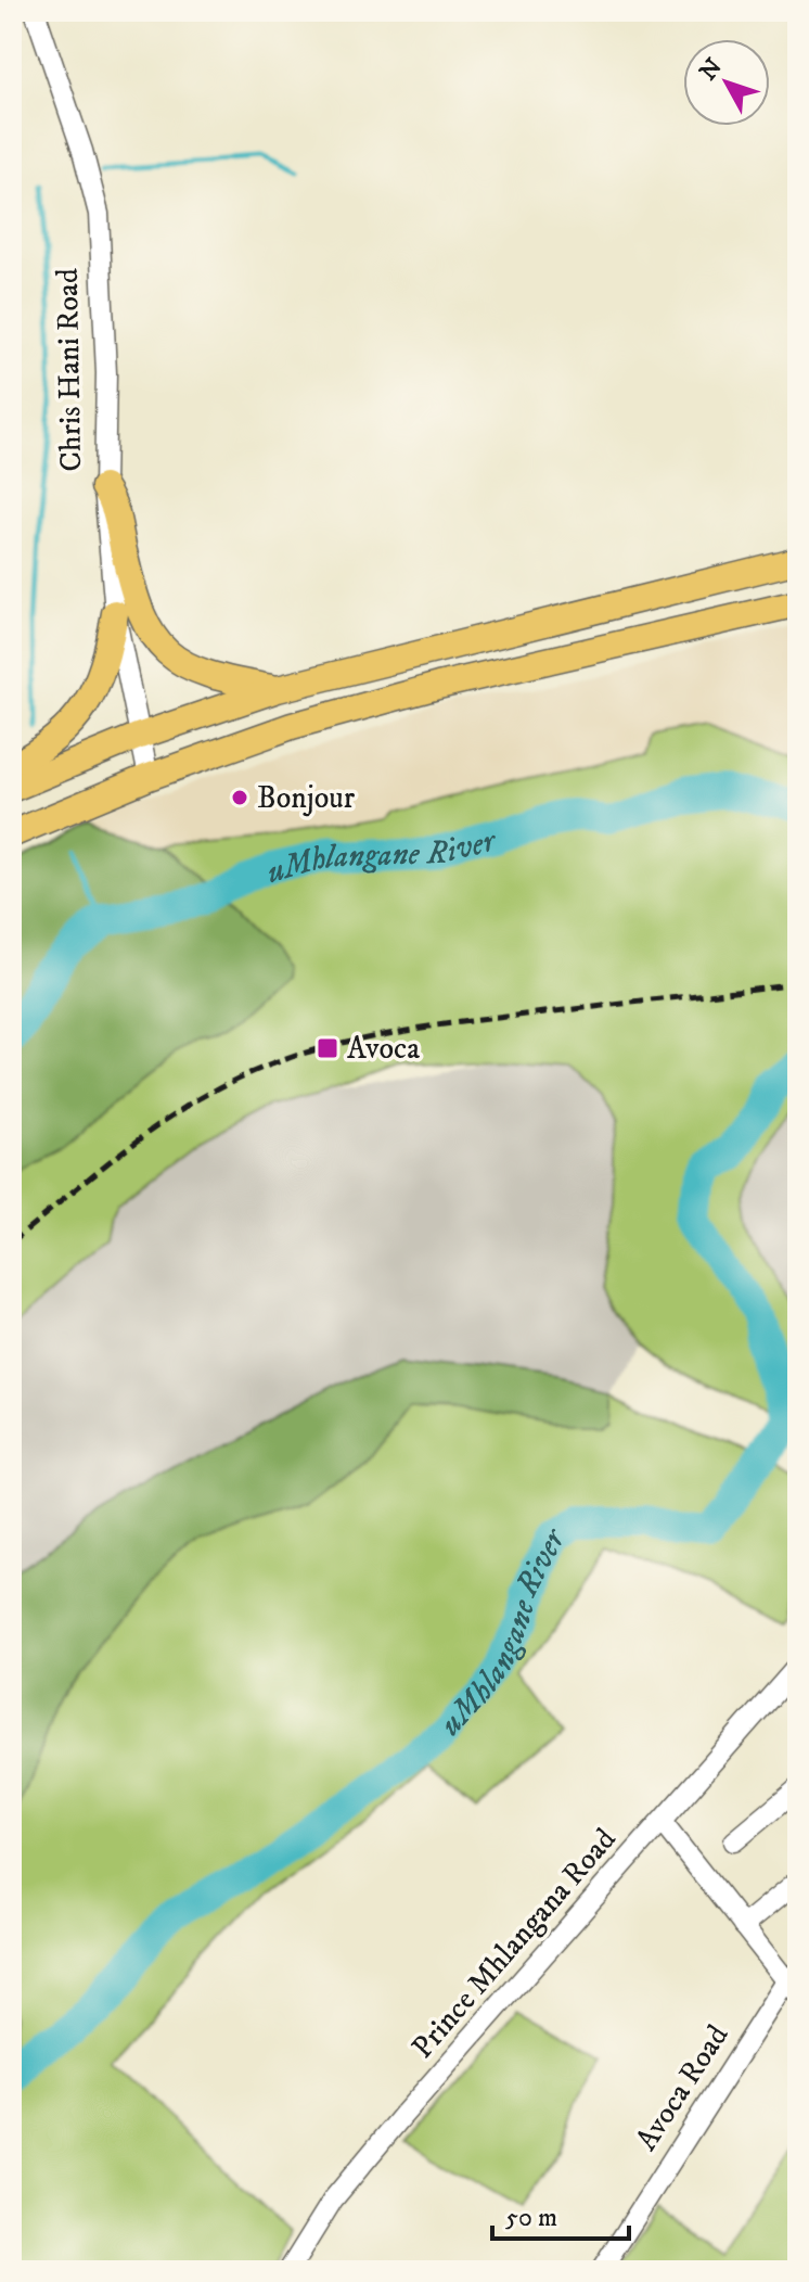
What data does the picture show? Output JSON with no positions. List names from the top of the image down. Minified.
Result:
{"streets":{"street":["Chris Hani Road","Prince Mhlangana Road","Avoca Road"]},"crossings":[["Prince Mhlangana Road","Avoca Road"]],"water":["uMhlangane River"],"places":{"other":["Bonjour"],"transit":["Avoca"]},"scale_bar":"50 m","north":"top left"}
